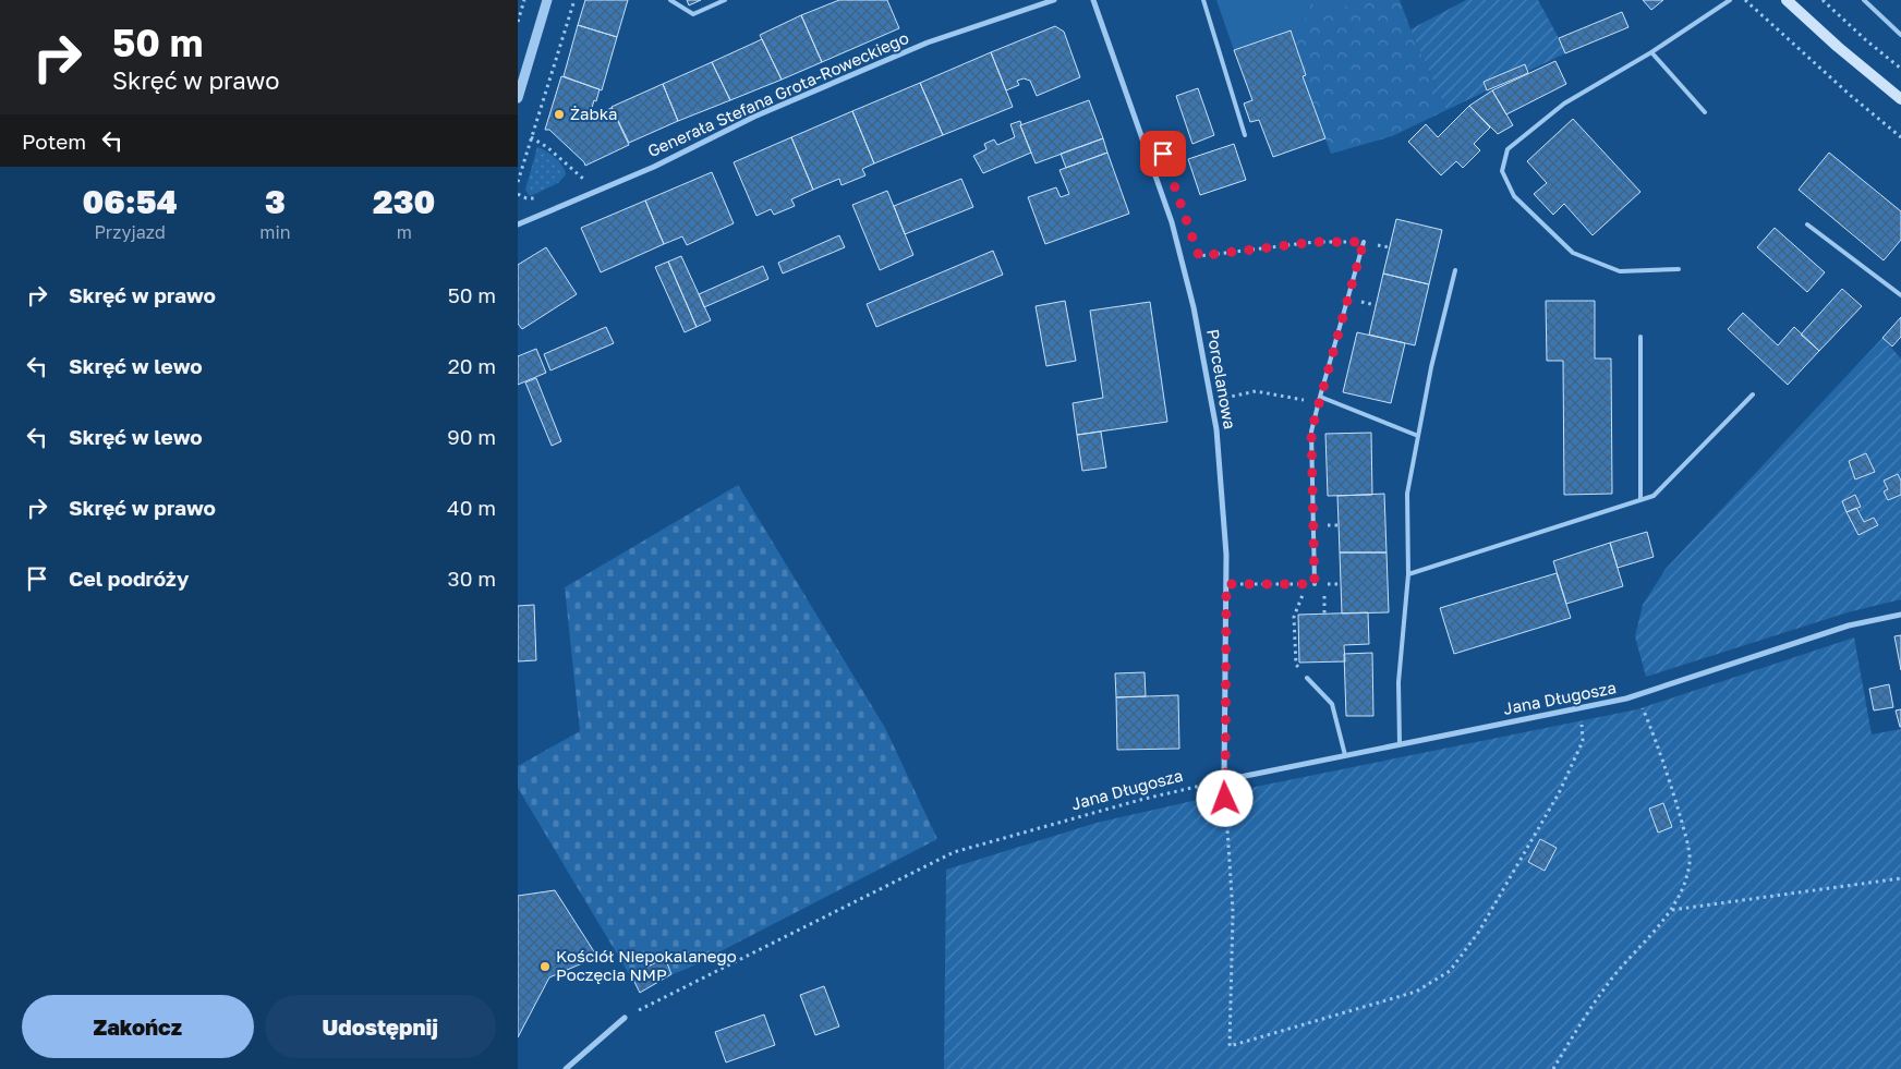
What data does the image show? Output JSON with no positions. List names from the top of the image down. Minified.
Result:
{"streets":{"street":["Generała Stefana Grota-Roweckiego","Porcelanowa","Jana Długosza"]},"crossings":[["Porcelanowa","Jana Długosza"]],"places":["Żabka","Kościół Niepokalanego Poczęcia NMP"],"page":{"turn":["50 m","Skręć w prawo"],"then":"Potem","eta":["06:54","Przyjazd","3","min","230","m"],"list":[{"name":"Skręć w prawo","value":"50 m"},{"name":"Skręć w lewo","value":"20 m"},{"name":"Skręć w lewo","value":"90 m"},{"name":"Skręć w prawo","value":"40 m"},{"name":"Cel podróży","value":"30 m"}],"buttons":["Zakończ","Udostępnij"]}}
